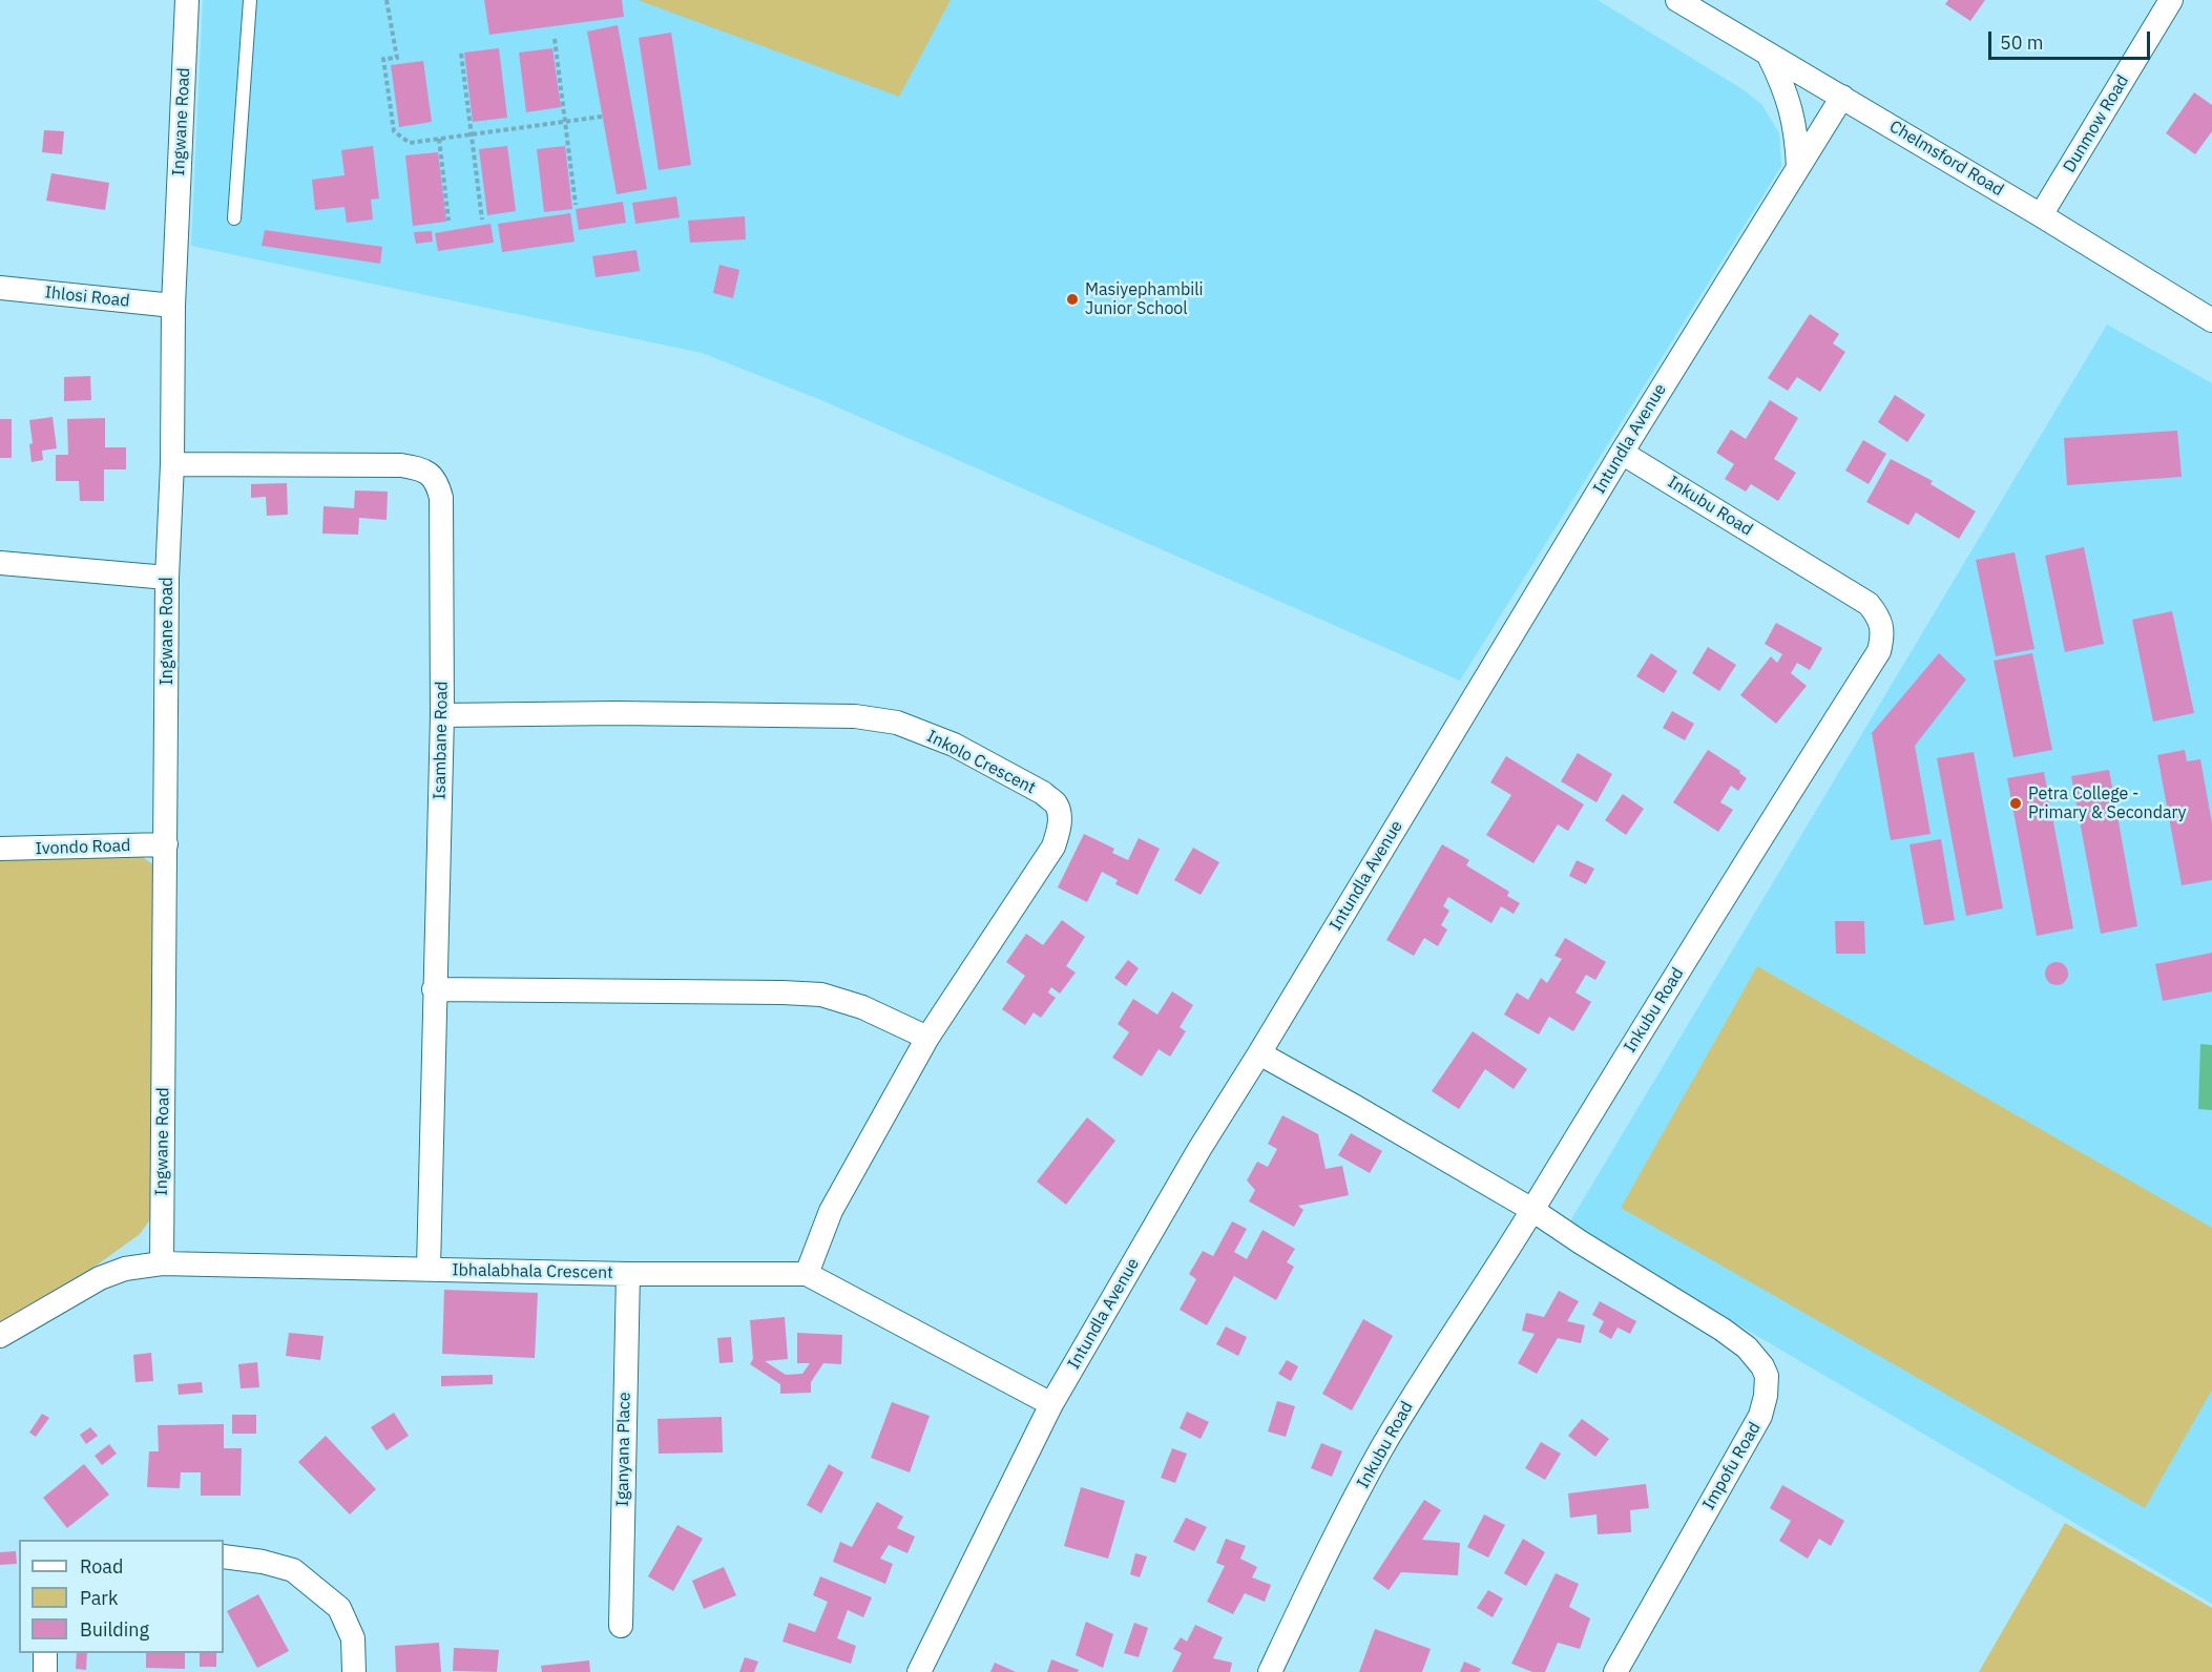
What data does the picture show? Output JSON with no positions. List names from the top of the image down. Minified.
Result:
{"streets":{"street":["Ingwane Road","Dunmow Road","Chelmsford Road","Ihlosi Road","Intundla Avenue","Inkubu Road","Isambane Road","Inkolo Crescent","Ivondo Road","Ibhalabhala Crescent","Iganyana Place","Impofu Road"]},"crossings":[["Ingwane Road","Ihlosi Road"],["Ingwane Road","Isambane Road"],["Ingwane Road","Ivondo Road"],["Ingwane Road","Ibhalabhala Crescent"],["Dunmow Road","Chelmsford Road"],["Chelmsford Road","Intundla Avenue"],["Intundla Avenue","Inkubu Road"],["Intundla Avenue","Ibhalabhala Crescent"],["Intundla Avenue","Impofu Road"],["Inkubu Road","Impofu Road"],["Isambane Road","Inkolo Crescent"],["Isambane Road","Ibhalabhala Crescent"],["Inkolo Crescent","Ibhalabhala Crescent"],["Ibhalabhala Crescent","Iganyana Place"]],"places":["Masiyephambili Junior School","Petra College - Primary & Secondary"],"legend":["Road","Park","Building"],"scale_bar":"50 m"}
